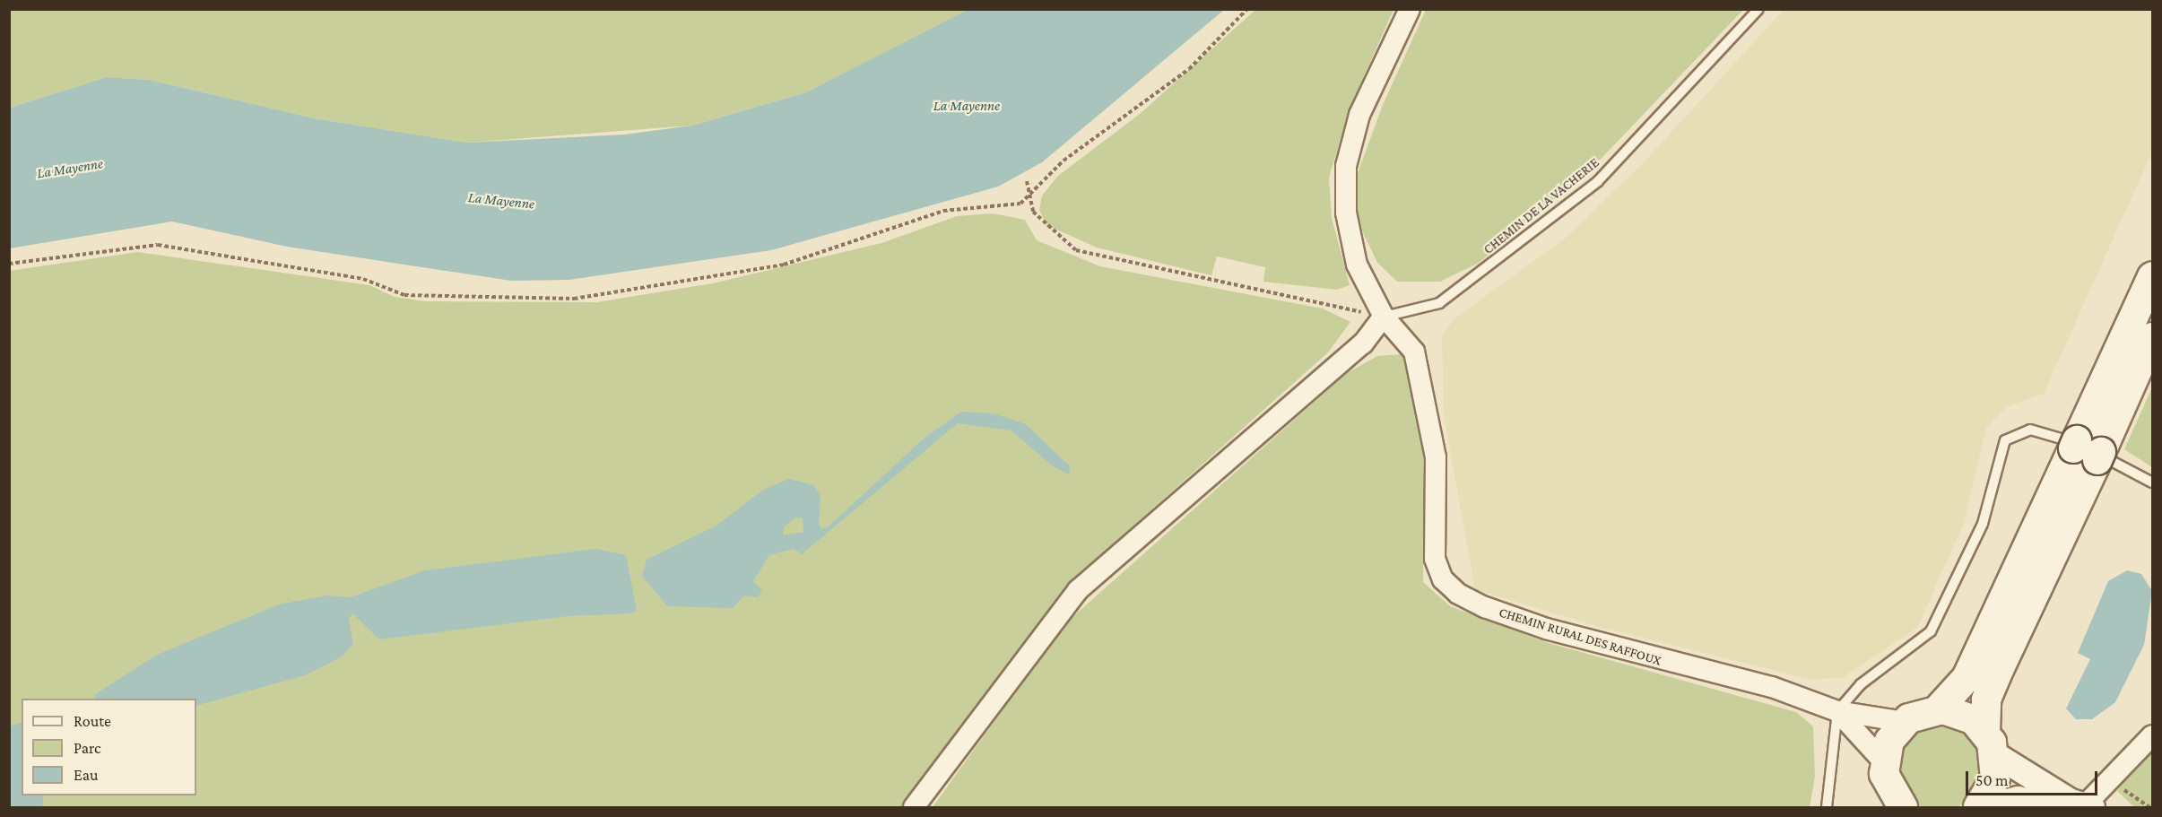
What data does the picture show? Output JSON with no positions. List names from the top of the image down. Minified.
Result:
{"streets":{"street":["CHEMIN RURAL DES RAFFOUX"],"lane":["CHEMIN DE LA VACHERIE"]},"crossings":[["CHEMIN DE LA VACHERIE","CHEMIN RURAL DES RAFFOUX"]],"water":["La Mayenne"],"legend":["Route","Parc","Eau"],"scale_bar":"50 m"}
